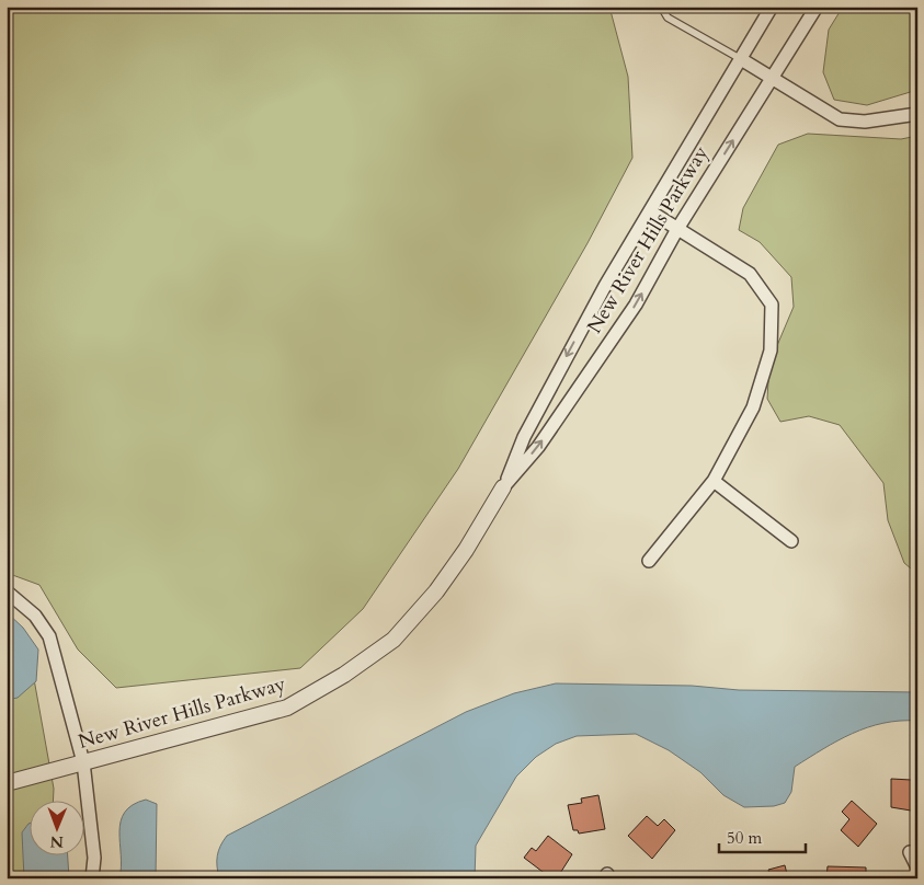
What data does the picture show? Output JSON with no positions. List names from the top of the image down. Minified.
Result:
{"streets":{"street":["New River Hills Parkway"]},"scale_bar":"50 m","north":"bottom"}
